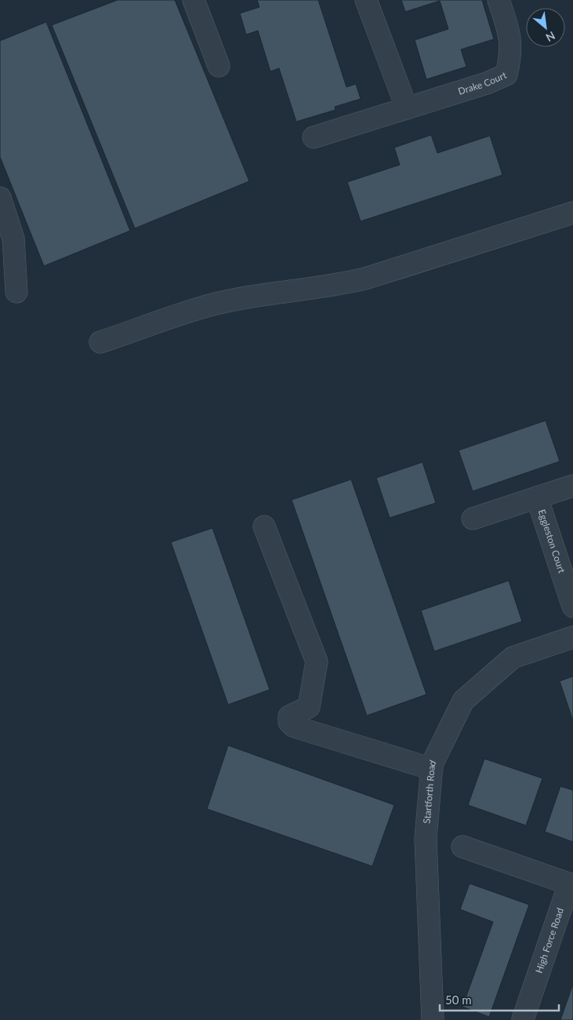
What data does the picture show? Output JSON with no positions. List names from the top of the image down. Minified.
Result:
{"streets":{"street":["Drake Court","Eggleston Court","Startforth Road","High Force Road"]},"scale_bar":"50 m","north":"bottom right"}
